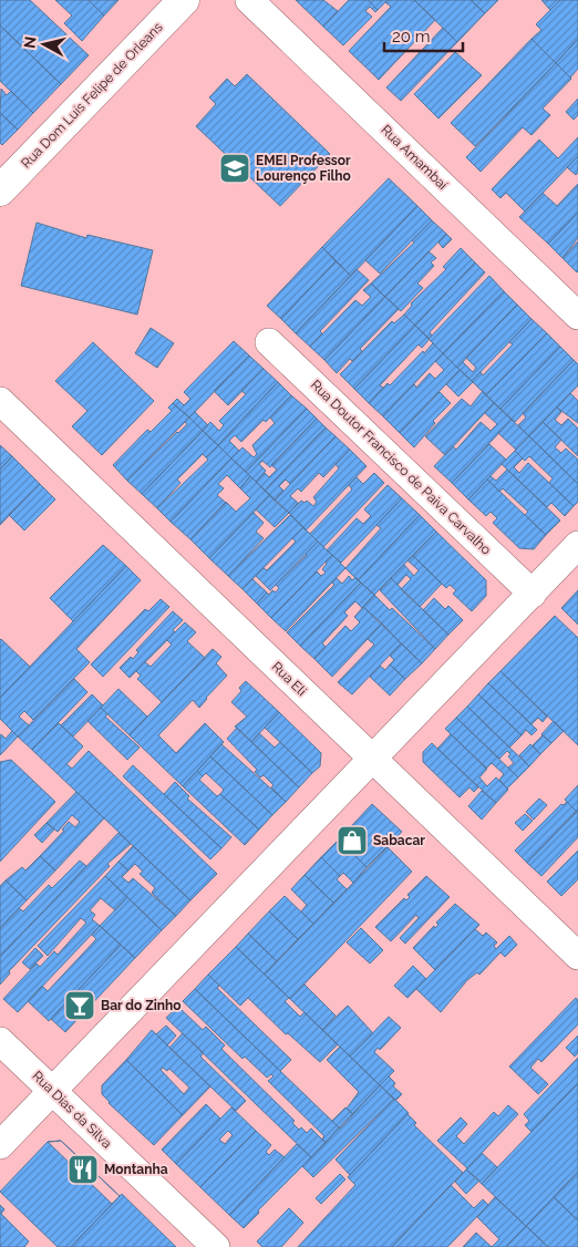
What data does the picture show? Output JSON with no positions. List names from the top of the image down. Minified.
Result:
{"streets":{"main road":["Rua Dom Luís Felipe de Orleans"],"street":["Rua Amambaí","Rua Doutor Francisco de Paiva Carvalho","Rua Eli","Rua Dias da Silva"]},"places":{"school or university":["EMEI Professor Lourenço Filho"],"shop":["Sabacar"],"bar":["Bar do Zinho"],"restaurant":["Montanha"]},"scale_bar":"20 m","north":"left"}
